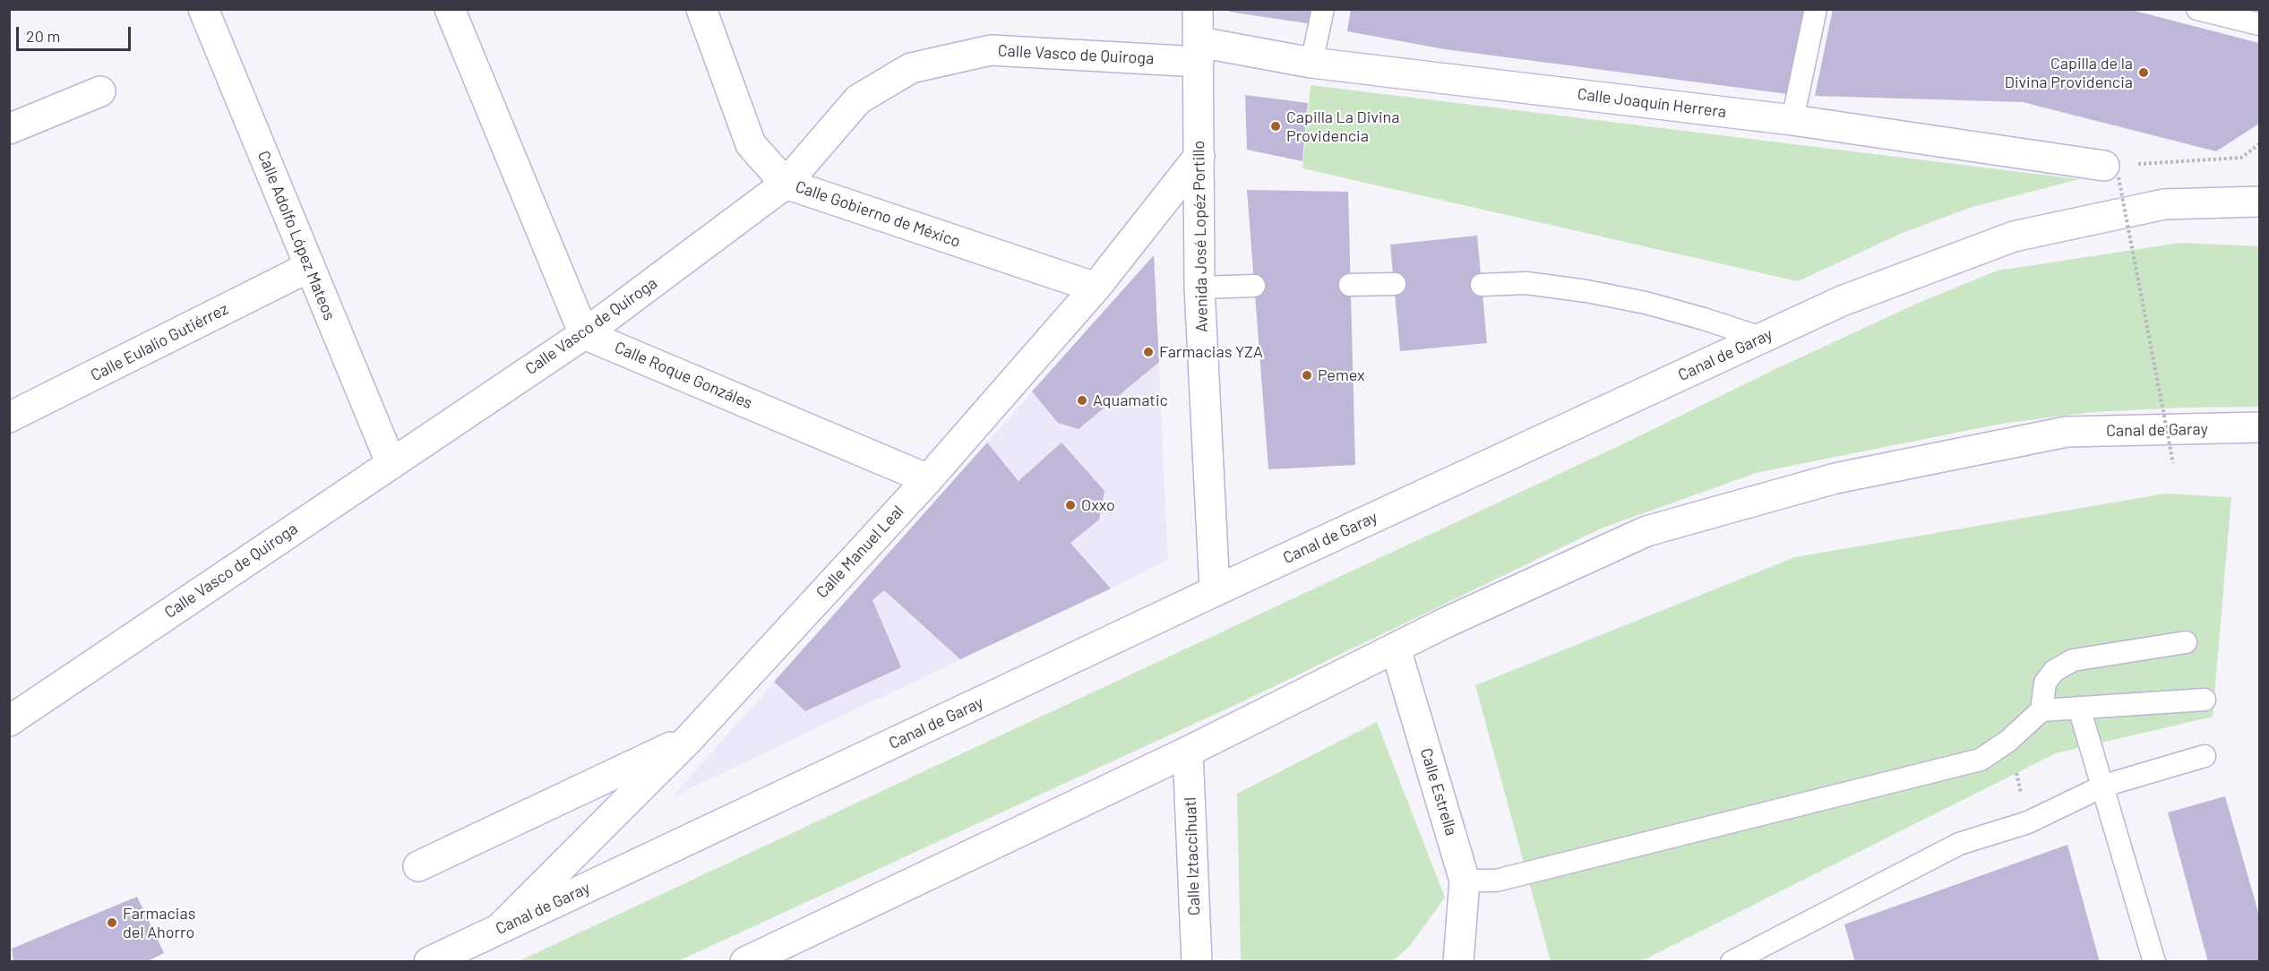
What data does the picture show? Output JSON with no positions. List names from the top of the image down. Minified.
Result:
{"streets":{"street":["Calle Vasco de Quiroga","Calle Joaquín Herrera","Calle Gobierno de México","Calle Adolfo López Mateos","Avenida José Lopéz Portillo","Calle Eulalio Gutiérrez","Canal de Garay","Calle Roque Gonzáles","Calle Manuel Leal","Calle Estrella","Calle Iztaccihuatl"]},"crossings":[["Calle Vasco de Quiroga","Calle Joaquín Herrera"],["Calle Vasco de Quiroga","Calle Gobierno de México"],["Calle Vasco de Quiroga","Calle Adolfo López Mateos"],["Calle Vasco de Quiroga","Avenida José Lopéz Portillo"],["Calle Vasco de Quiroga","Calle Roque Gonzáles"],["Calle Joaquín Herrera","Avenida José Lopéz Portillo"],["Calle Gobierno de México","Calle Manuel Leal"],["Calle Adolfo López Mateos","Calle Eulalio Gutiérrez"],["Avenida José Lopéz Portillo","Canal de Garay"],["Avenida José Lopéz Portillo","Calle Manuel Leal"],["Canal de Garay","Calle Manuel Leal"],["Canal de Garay","Calle Estrella"],["Canal de Garay","Calle Iztaccihuatl"],["Calle Roque Gonzáles","Calle Manuel Leal"]],"places":["Capilla de la Divina Providencia","Capilla La Divina Providencia","Farmacias YZA","Pemex","Aquamatic","Oxxo","Farmacias del Ahorro"],"scale_bar":"20 m"}
